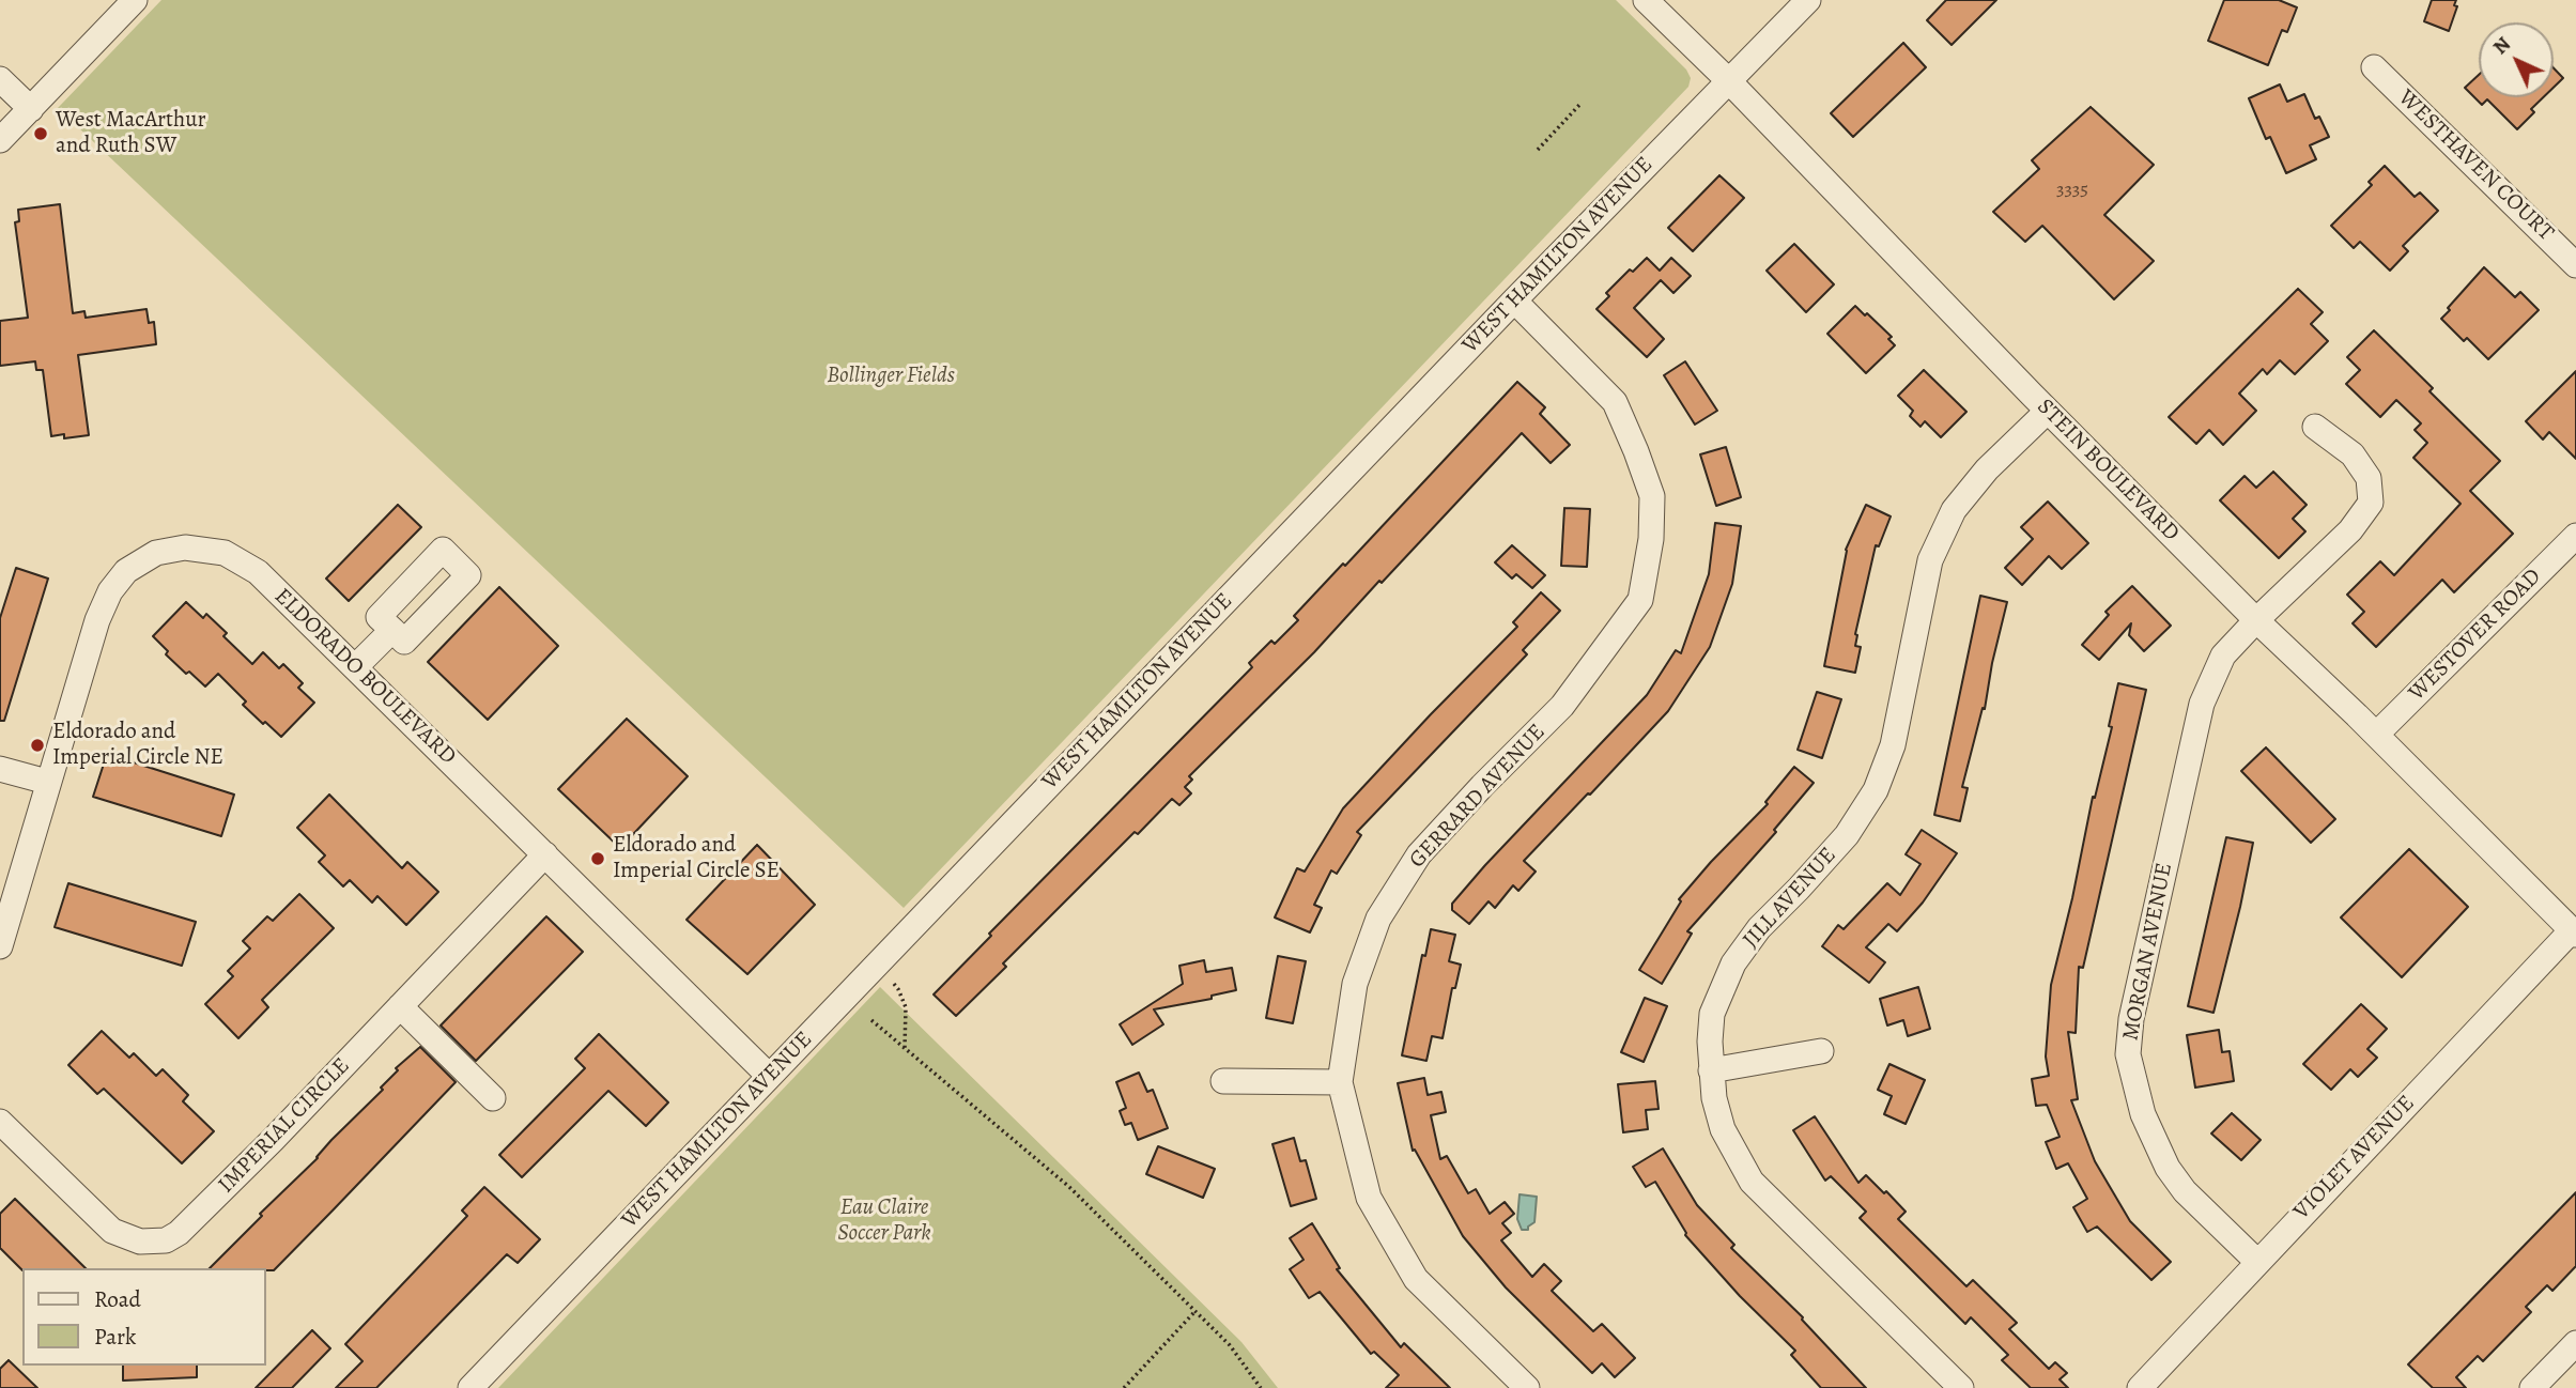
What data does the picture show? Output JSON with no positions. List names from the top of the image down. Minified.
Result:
{"streets":{"street":["WESTHAVEN COURT","WEST HAMILTON AVENUE","STEIN BOULEVARD","WESTOVER ROAD","ELDORADO BOULEVARD","GERRARD AVENUE","JILL AVENUE","MORGAN AVENUE","IMPERIAL CIRCLE","VIOLET AVENUE"]},"crossings":[["WEST HAMILTON AVENUE","STEIN BOULEVARD"],["WEST HAMILTON AVENUE","ELDORADO BOULEVARD"],["WEST HAMILTON AVENUE","GERRARD AVENUE"],["STEIN BOULEVARD","WESTOVER ROAD"],["STEIN BOULEVARD","JILL AVENUE"],["STEIN BOULEVARD","MORGAN AVENUE"],["STEIN BOULEVARD","VIOLET AVENUE"],["ELDORADO BOULEVARD","IMPERIAL CIRCLE"],["MORGAN AVENUE","VIOLET AVENUE"]],"parks":["Bollinger Fields","Eau Claire Soccer Park"],"places":["West MacArthur and Ruth SW","Eldorado and Imperial Circle NE","Eldorado and Imperial Circle SE"],"house_numbers":["3335"],"legend":["Road","Park"],"north":"top left"}
